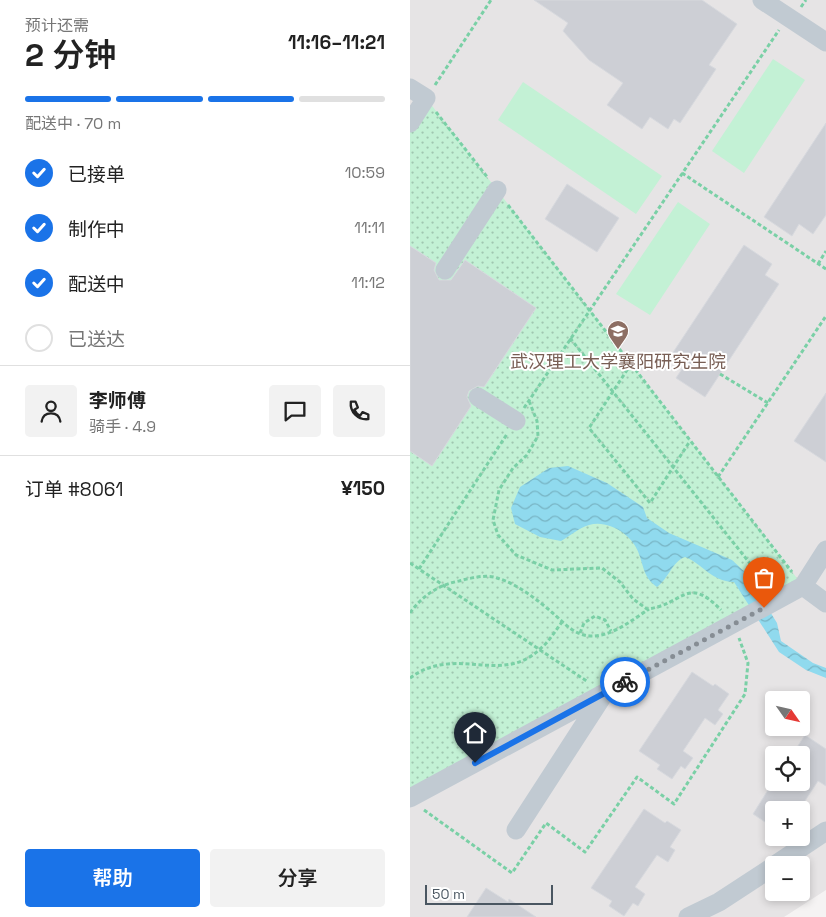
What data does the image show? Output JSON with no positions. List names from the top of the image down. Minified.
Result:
{"places":{"school or university":["武汉理工大学襄阳研究生院"]},"scale_bar":"50 m","north":"bottom right","page":{"heading":["2 分钟","预计还需","11:16–11:21"],"panel":["李师傅","骑手 · 4.9","订单 #8061","¥150"],"bar":"配送中 · 70 m","list":[["已接单","10:59"],["制作中","11:11"],["配送中","11:12"],"已送达"],"map_buttons":["+","−"],"buttons":["帮助","分享"],"scale":"50 m"}}
